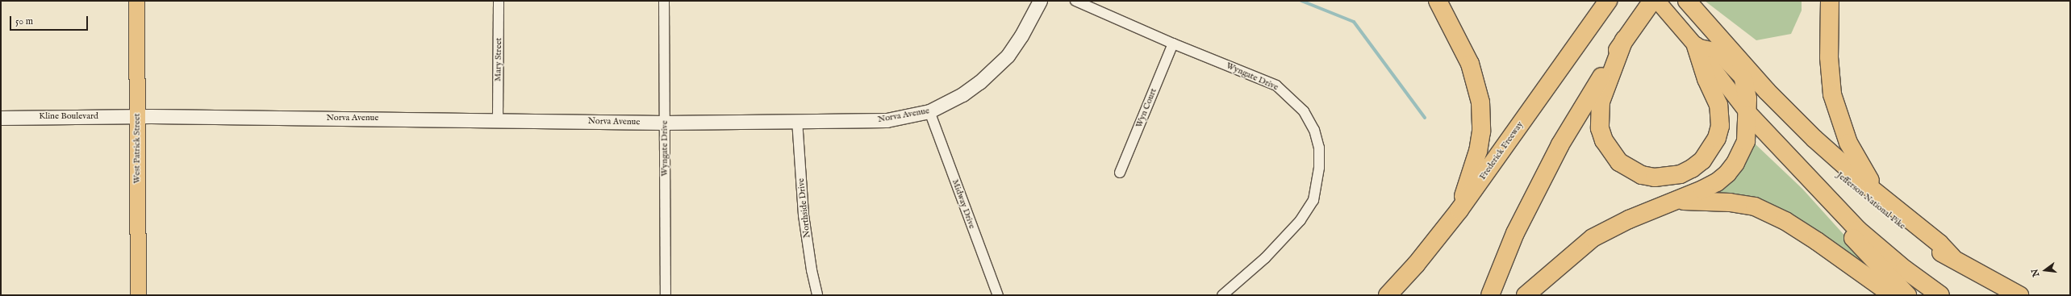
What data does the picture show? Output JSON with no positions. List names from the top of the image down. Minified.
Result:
{"streets":{"highway":["Frederick Freeway","Jefferson National Pike"],"main road":["West Patrick Street"],"street":["Mary Street","Wyngate Drive","Wyn Court","Norva Avenue","Kline Boulevard","Midway Drive","Northside Drive"]},"crossings":[["Mary Street","Norva Avenue"],["Wyngate Drive","Wyn Court"],["Wyngate Drive","Norva Avenue"],["Norva Avenue","Kline Boulevard"],["Norva Avenue","West Patrick Street"],["Norva Avenue","Midway Drive"],["Norva Avenue","Northside Drive"],["Kline Boulevard","West Patrick Street"]],"scale_bar":"50 m","north":"left"}
